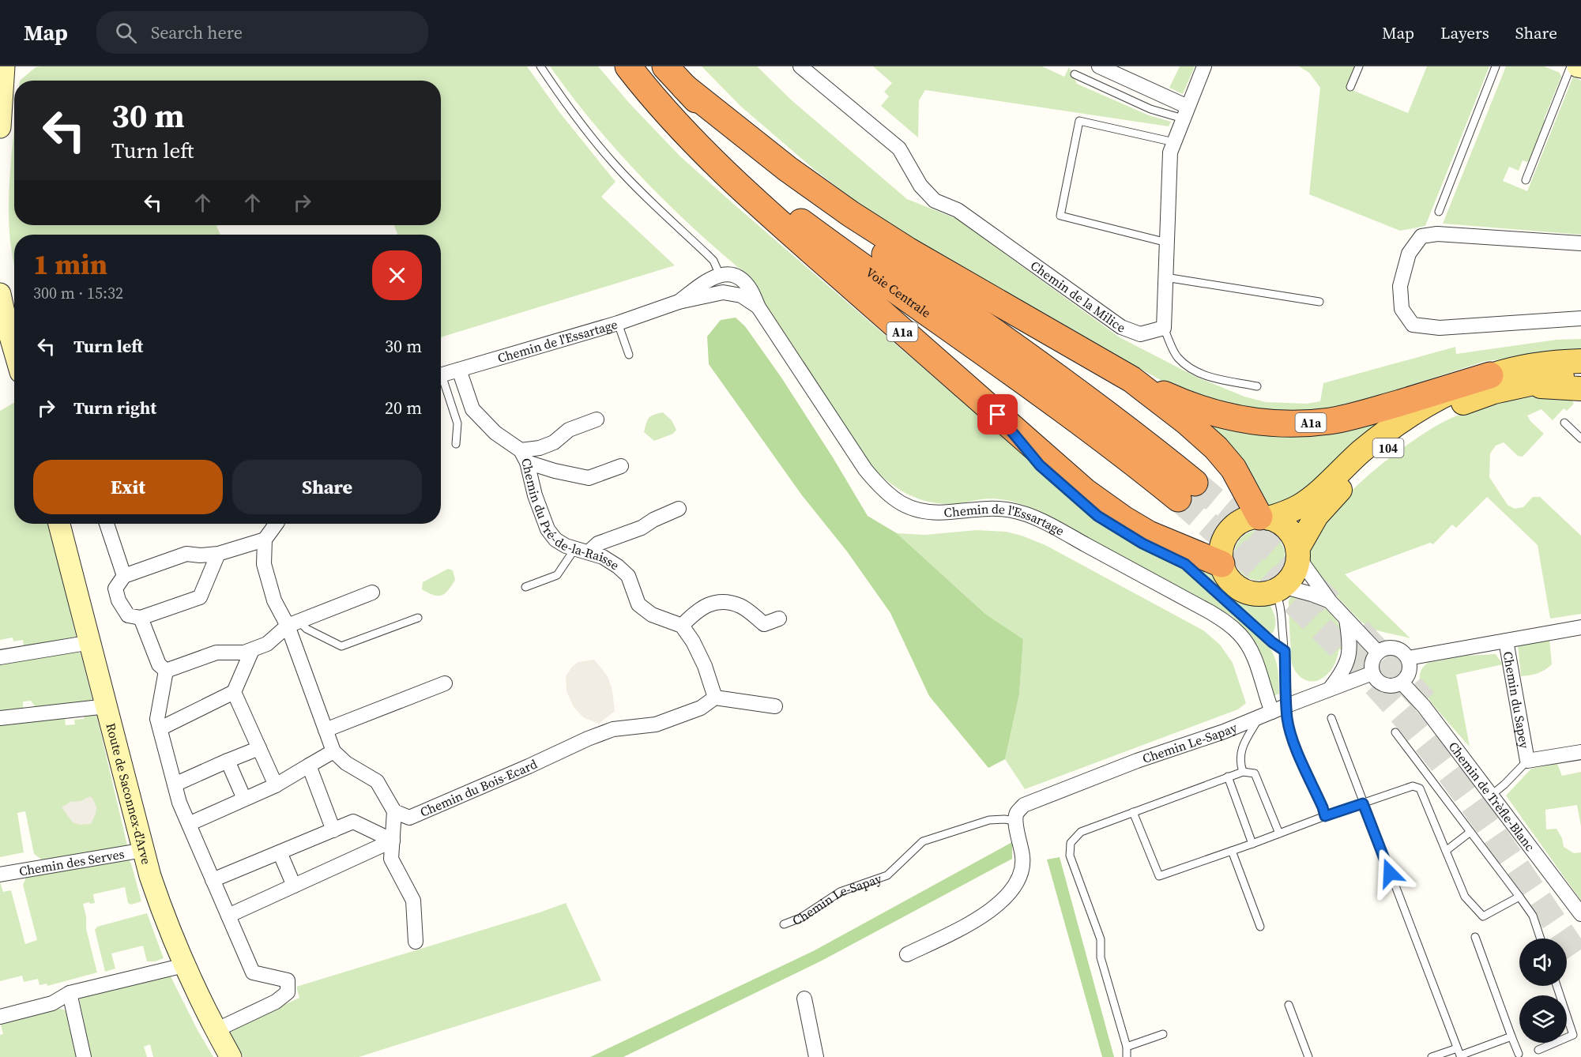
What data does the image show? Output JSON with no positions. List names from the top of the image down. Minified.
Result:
{"streets":{"highway":["Voie Centrale","A1a"],"main road":["104"],"street":["Chemin de la Milice","Chemin de l'Essartage","Chemin du Pré-de-la-Raisse","Chemin du Sapey","Chemin Le-Sapay","Chemin du Bois-Ecard","Route de Saconnex-d'Arve","Chemin de Trèfle-Blanc","Chemin des Serves"]},"crossings":[["Voie Centrale","A1a"],["A1a","104"],["Chemin de l'Essartage","Chemin du Pré-de-la-Raisse"],["Chemin de l'Essartage","Chemin Le-Sapay"],["Chemin Le-Sapay","Chemin de Trèfle-Blanc"],["Route de Saconnex-d'Arve","Chemin des Serves"]],"page":{"header":"Map","search":"Search here","nav":["Map","Layers","Share"],"turn":["30 m","Turn left"],"heading":["1 min","300 m · 15:32"],"list":[{"name":"Turn left","value":"30 m"},{"name":"Turn right","value":"20 m"}],"buttons":["Exit","Share"]}}
